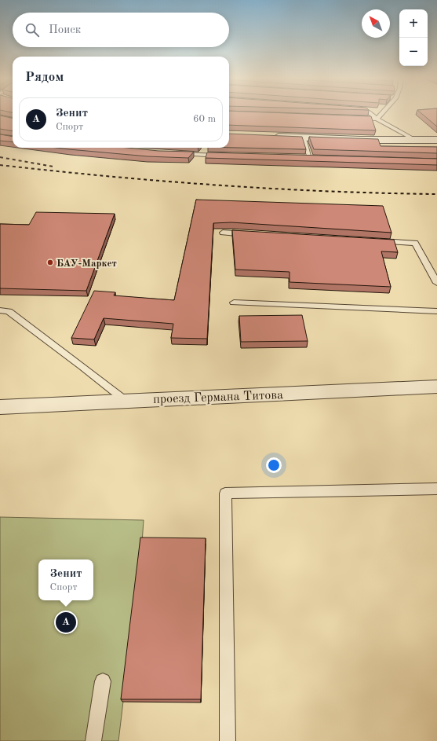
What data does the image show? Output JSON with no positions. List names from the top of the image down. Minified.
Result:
{"streets":{"street":["проезд Германа Титова"]},"places":["БАУ-Маркет"],"north":"top left","page":{"map_buttons":["+","−"],"search":"Поиск","heading":"Рядом","list":[{"mark":"A","name":"Зенит","note":"Спорт","value":"60 m"}],"popup":["Зенит","Спорт"],"pins":"A"}}
